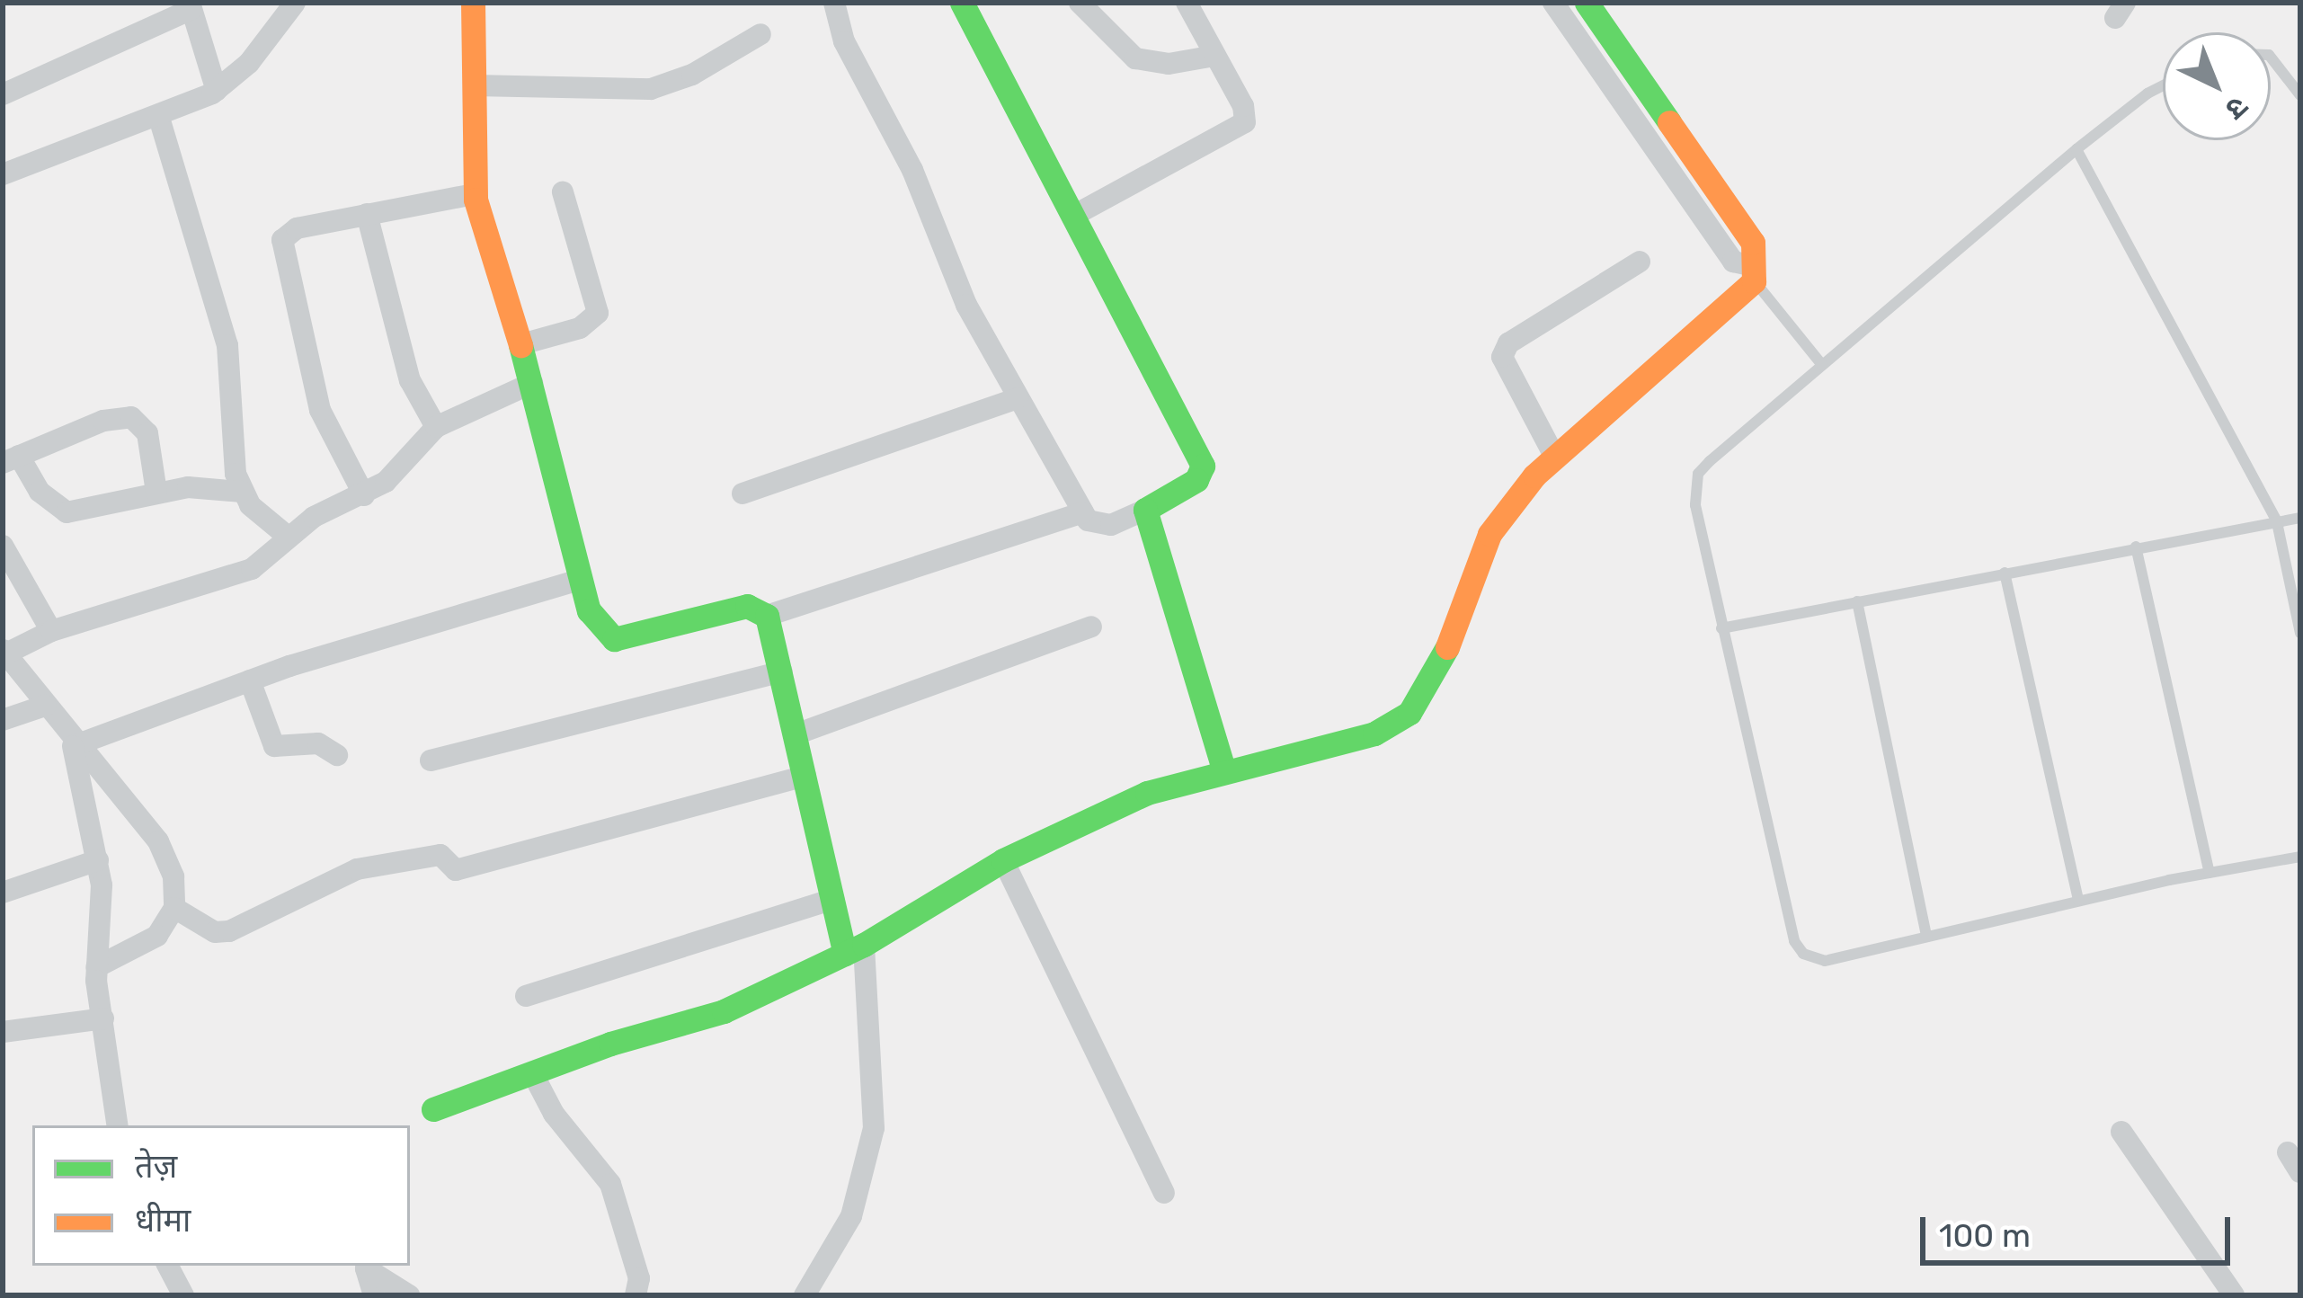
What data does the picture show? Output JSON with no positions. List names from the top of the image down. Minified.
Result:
{"legend":["तेज़","धीमा"],"scale_bar":"100 m","north":"bottom right"}
